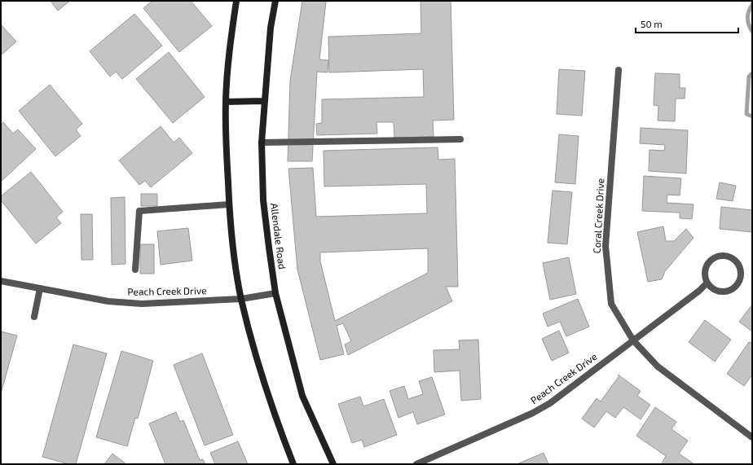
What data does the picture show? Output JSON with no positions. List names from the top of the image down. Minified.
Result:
{"streets":{"main road":["Allendale Road"],"street":["Coral Creek Drive","Peach Creek Drive"]},"crossings":[["Coral Creek Drive","Peach Creek Drive"],["Allendale Road","Peach Creek Drive"]],"scale_bar":"50 m"}
